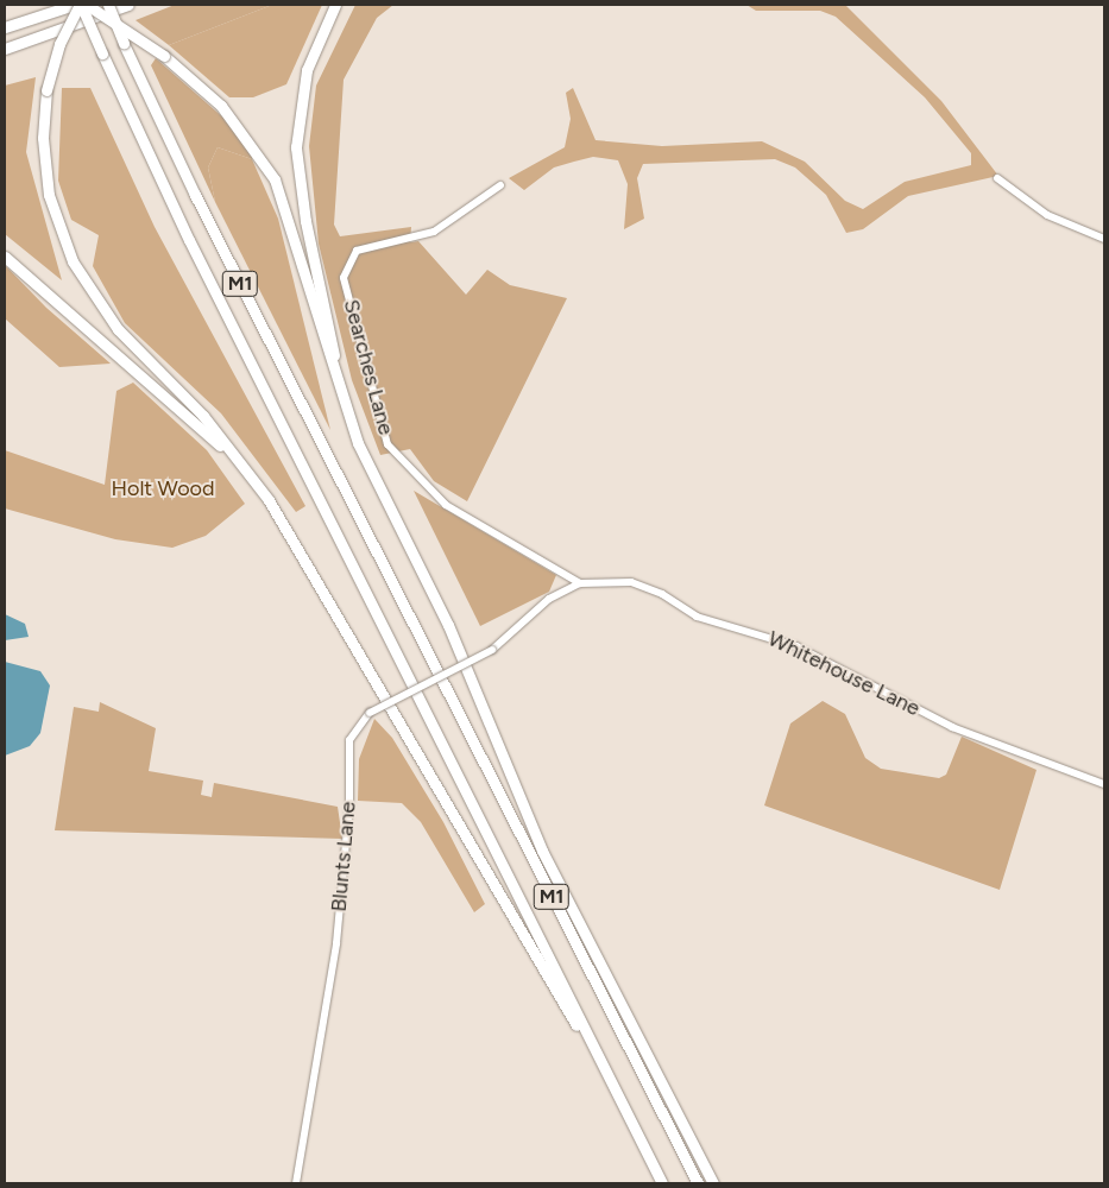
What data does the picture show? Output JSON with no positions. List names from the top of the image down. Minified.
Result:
{"streets":{"highway":["M1"],"street":["Searches Lane","Whitehouse Lane","Blunts Lane"]},"crossings":[["Searches Lane","Whitehouse Lane"],["Whitehouse Lane","Blunts Lane"]],"parks":["Holt Wood"]}
